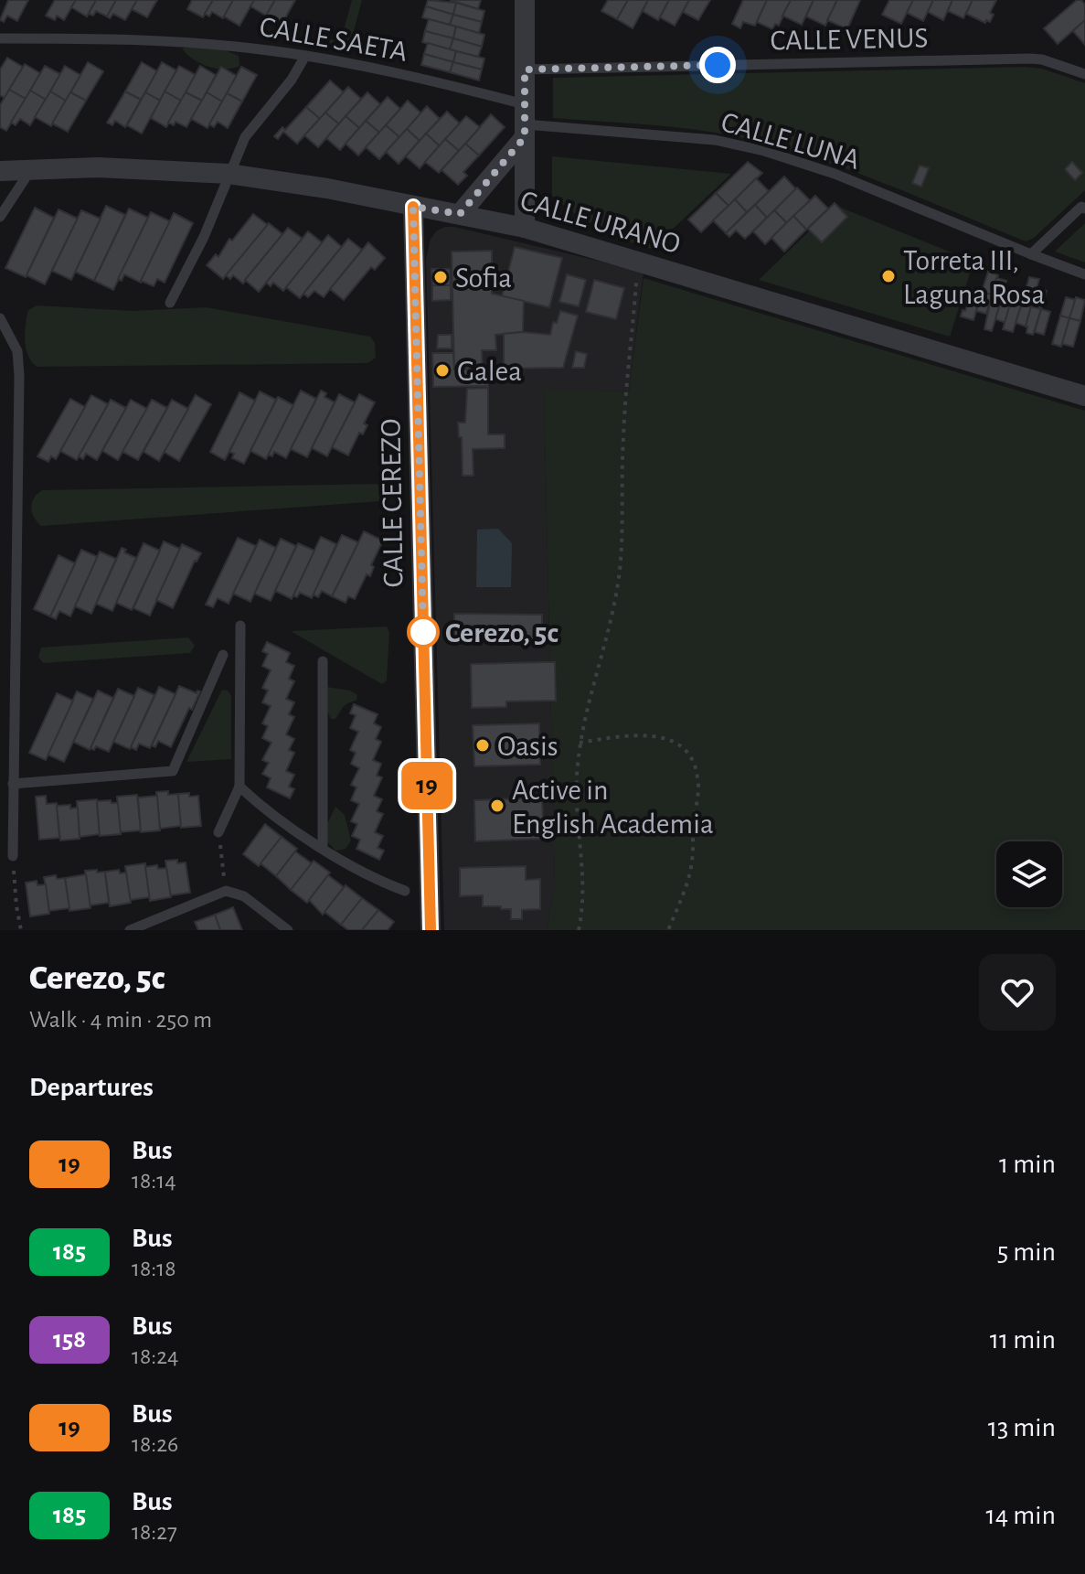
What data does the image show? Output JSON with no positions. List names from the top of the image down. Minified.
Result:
{"streets":{"street":["CALLE URANO","CALLE CEREZO"],"lane":["CALLE SAETA","CALLE VENUS","CALLE LUNA"]},"crossings":[["CALLE SAETA","CALLE LUNA"],["CALLE URANO","CALLE CEREZO"]],"places":["Torreta III, Laguna Rosa","Sofia","Galea","Cerezo, 5c","Oasis","Active in English Academia"],"lines":["bus line 19"],"page":{"on_map":"19","heading":[["Cerezo, 5c","Walk · 4 min · 250 m"],"Departures"],"list":[{"mark":"19","name":"Bus","note":"18:14","value":"1 min"},{"mark":"185","name":"Bus","note":"18:18","value":"5 min"},{"mark":"158","name":"Bus","note":"18:24","value":"11 min"},{"mark":"19","name":"Bus","note":"18:26","value":"13 min"},{"mark":"185","name":"Bus","note":"18:27","value":"14 min"}]}}
